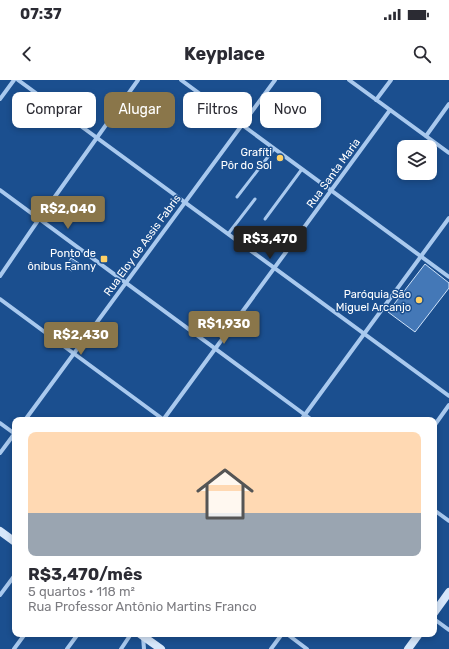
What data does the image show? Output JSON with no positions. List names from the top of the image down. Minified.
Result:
{"streets":{"street":["Rua Santa Maria","Rua Eloy de Assis Fabris"]},"places":{"other":["Grafíti Pôr do Sol","Paróquia São Miguel Arcanjo"],"transit":["Ponto de ônibus Fanny"]},"page":{"status":"07:37","header":"Keyplace","chip":["Comprar","Alugar","Filtros","Novo"],"price":["R$2,040","R$3,470","R$1,930","R$2,430"],"list":[{"name":"R$3,470/mês","note":"5 quartos · 118 m² · Rua Professor Antônio Martins Franco"}]}}
